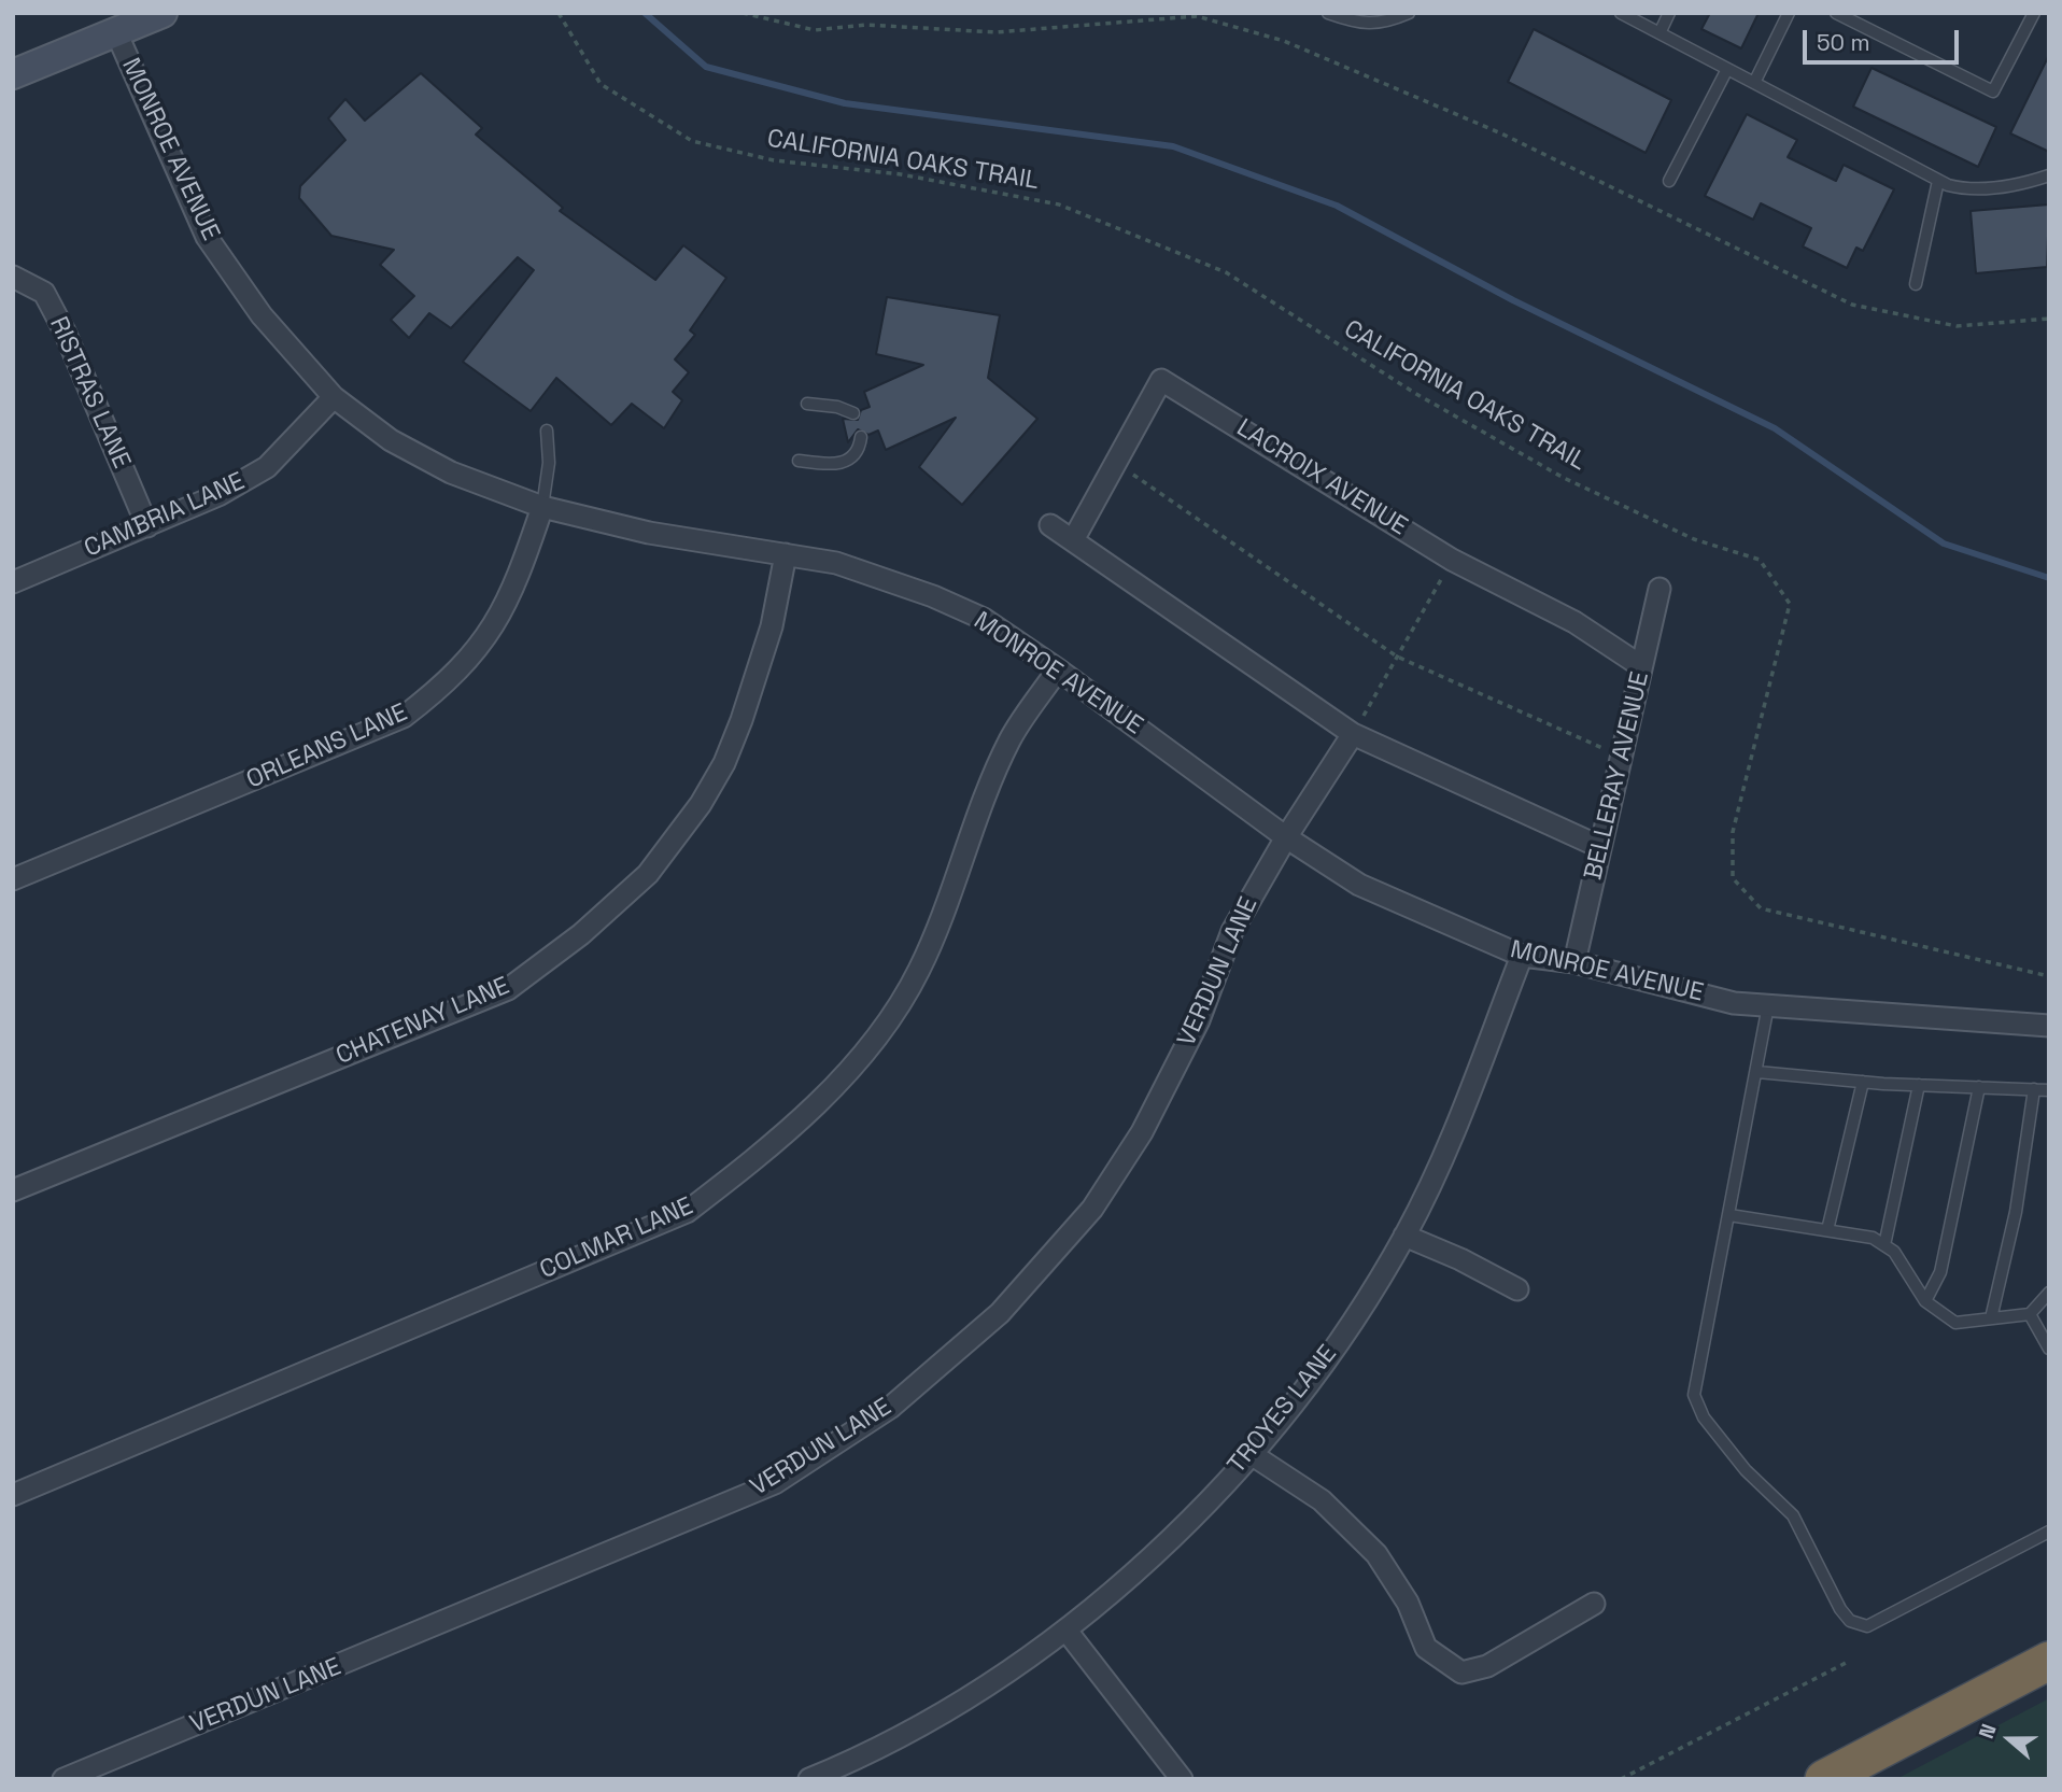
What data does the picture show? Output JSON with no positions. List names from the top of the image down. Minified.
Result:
{"streets":{"street":["MONROE AVENUE","RISTRAS LANE","LACROIX AVENUE","CAMBRIA LANE","ORLEANS LANE","BELLERAY AVENUE","VERDUN LANE","CHATENAY LANE","COLMAR LANE","TROYES LANE"],"path":["CALIFORNIA OAKS TRAIL"]},"crossings":[["MONROE AVENUE","CAMBRIA LANE"],["MONROE AVENUE","ORLEANS LANE"],["MONROE AVENUE","BELLERAY AVENUE"],["MONROE AVENUE","VERDUN LANE"],["MONROE AVENUE","CHATENAY LANE"],["MONROE AVENUE","COLMAR LANE"],["MONROE AVENUE","TROYES LANE"],["RISTRAS LANE","CAMBRIA LANE"],["LACROIX AVENUE","BELLERAY AVENUE"]],"scale_bar":"50 m","north":"left"}
